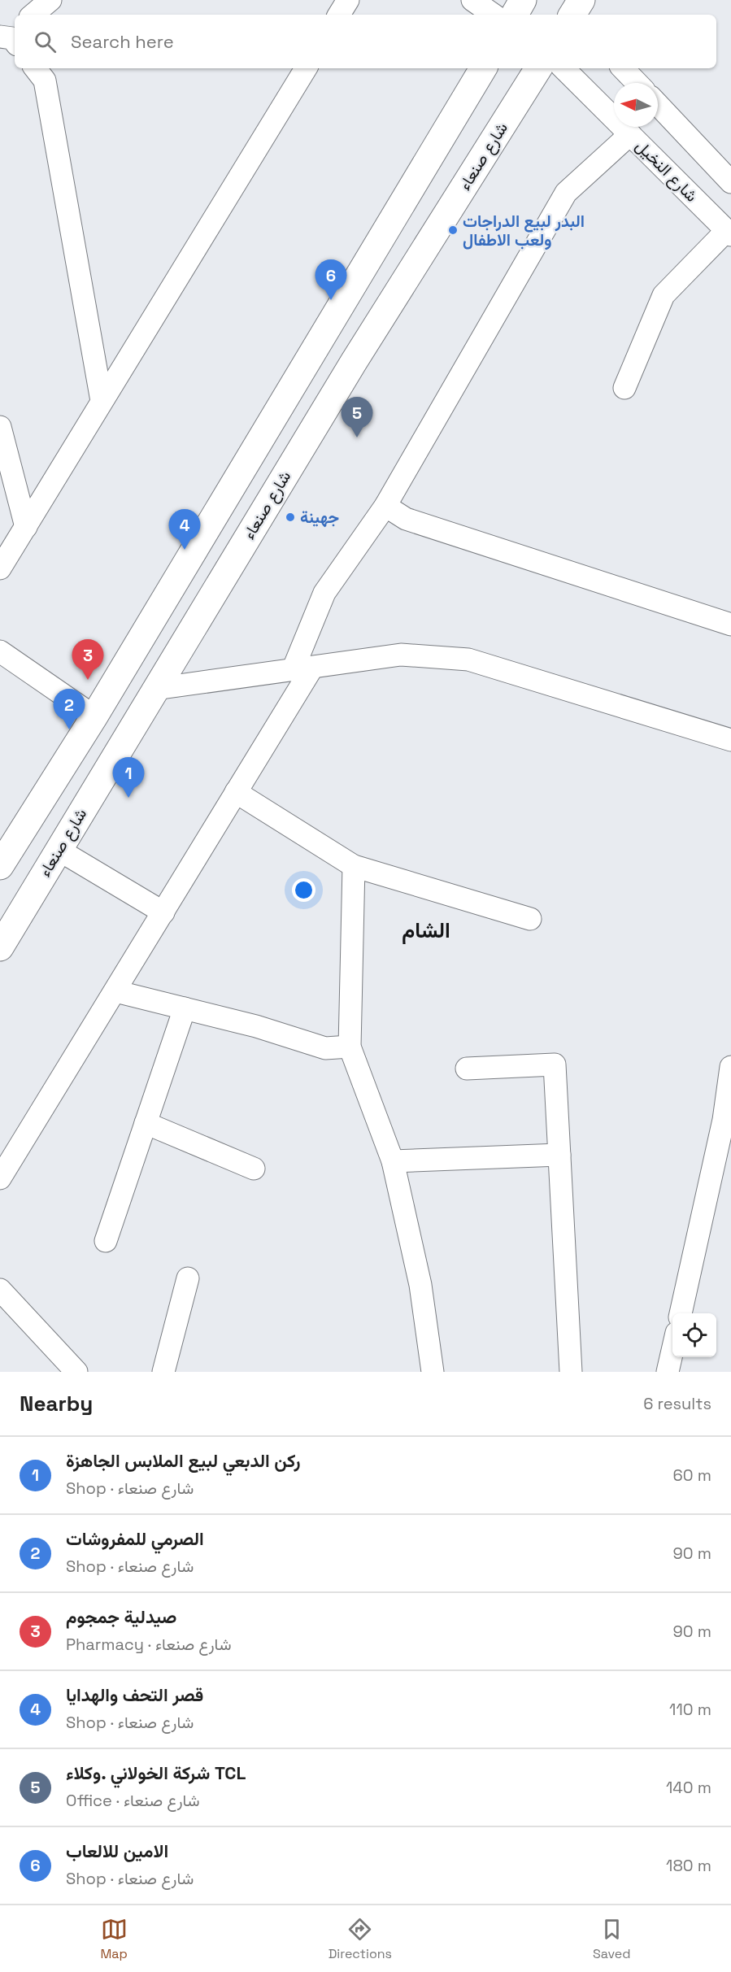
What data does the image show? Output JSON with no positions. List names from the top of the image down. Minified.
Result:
{"streets":{"highway":["شارع صنعاء"],"street":["شارع النخيل"]},"districts":["الشام"],"places":["البدر لبيع الدراجات ولعب الاطفال","جهينة"],"north":"left","page":{"search":"Search here","pins":["6","5","4","3","2","1"],"heading":["Nearby","6 results"],"list":[{"mark":"1","name":"ركن الدبعي لبيع الملابس الجاهزة","note":"Shop · شارع صنعاء","value":"60 m"},{"mark":"2","name":"الصرمي للمفروشات","note":"Shop · شارع صنعاء","value":"90 m"},{"mark":"3","name":"صيدلية جمجوم","note":"Pharmacy · شارع صنعاء","value":"90 m"},{"mark":"4","name":"قصر التحف والهدايا","note":"Shop · شارع صنعاء","value":"110 m"},{"mark":"5","name":"شركة الخولاني .وكلاء TCL","note":"Office · شارع صنعاء","value":"140 m"},{"mark":"6","name":"الامين للالعاب","note":"Shop · شارع صنعاء","value":"180 m"}],"nav":["Map","Directions","Saved"]}}
